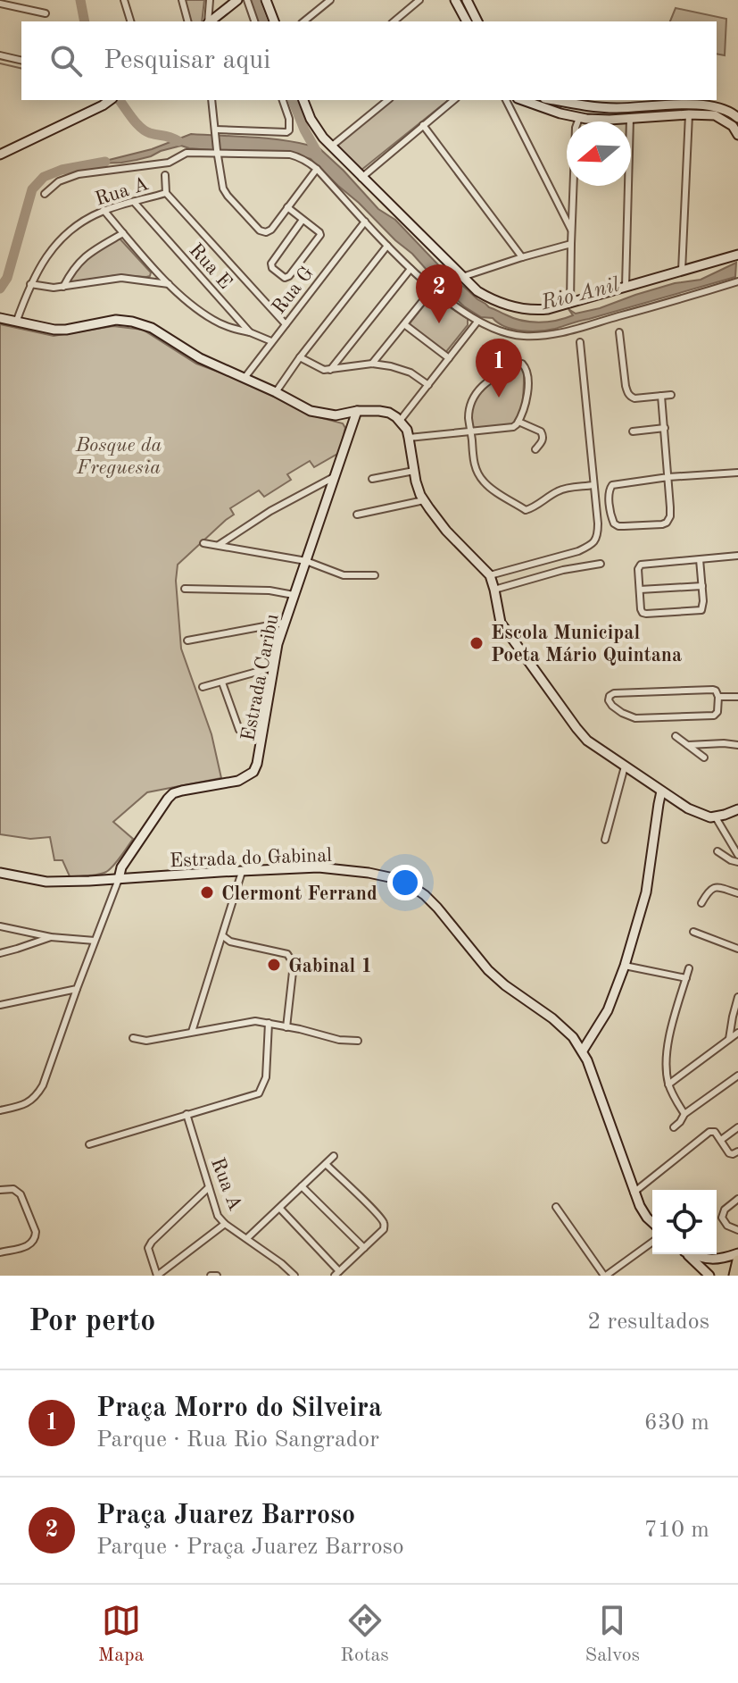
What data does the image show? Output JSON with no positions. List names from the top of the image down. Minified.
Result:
{"streets":{"main road":["Estrada Caribu","Estrada do Gabinal"],"street":["Rua A","Rua E","Rua G"]},"crossings":[["Rua A","Rua E"],["Rua E","Rua G"],["Estrada Caribu","Estrada do Gabinal"]],"water":["Rio Anil"],"parks":["Bosque da Freguesia"],"places":["Escola Municipal Poeta Mário Quintana","Clermont Ferrand","Gabinal 1"],"north":"left","page":{"search":"Pesquisar aqui","pins":["2","1"],"heading":["Por perto","2 resultados"],"list":[{"mark":"1","name":"Praça Morro do Silveira","note":"Parque · Rua Rio Sangrador","value":"630 m"},{"mark":"2","name":"Praça Juarez Barroso","note":"Parque · Praça Juarez Barroso","value":"710 m"}],"nav":["Mapa","Rotas","Salvos"]}}
